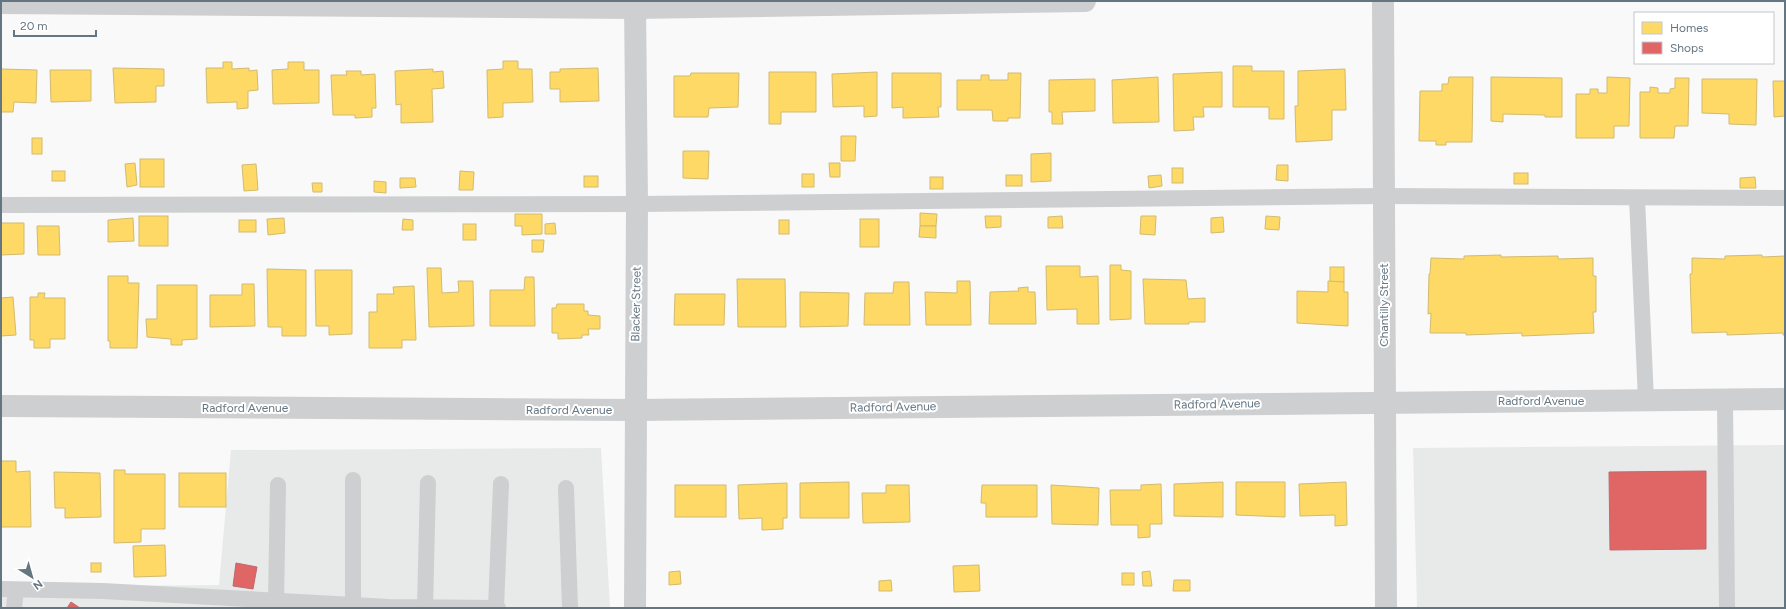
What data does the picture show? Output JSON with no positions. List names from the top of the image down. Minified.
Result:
{"streets":{"street":["Blacker Street","Chantilly Street","Radford Avenue"]},"crossings":[["Blacker Street","Radford Avenue"],["Chantilly Street","Radford Avenue"]],"legend":["Homes","Shops"],"scale_bar":"20 m","north":"bottom right"}
